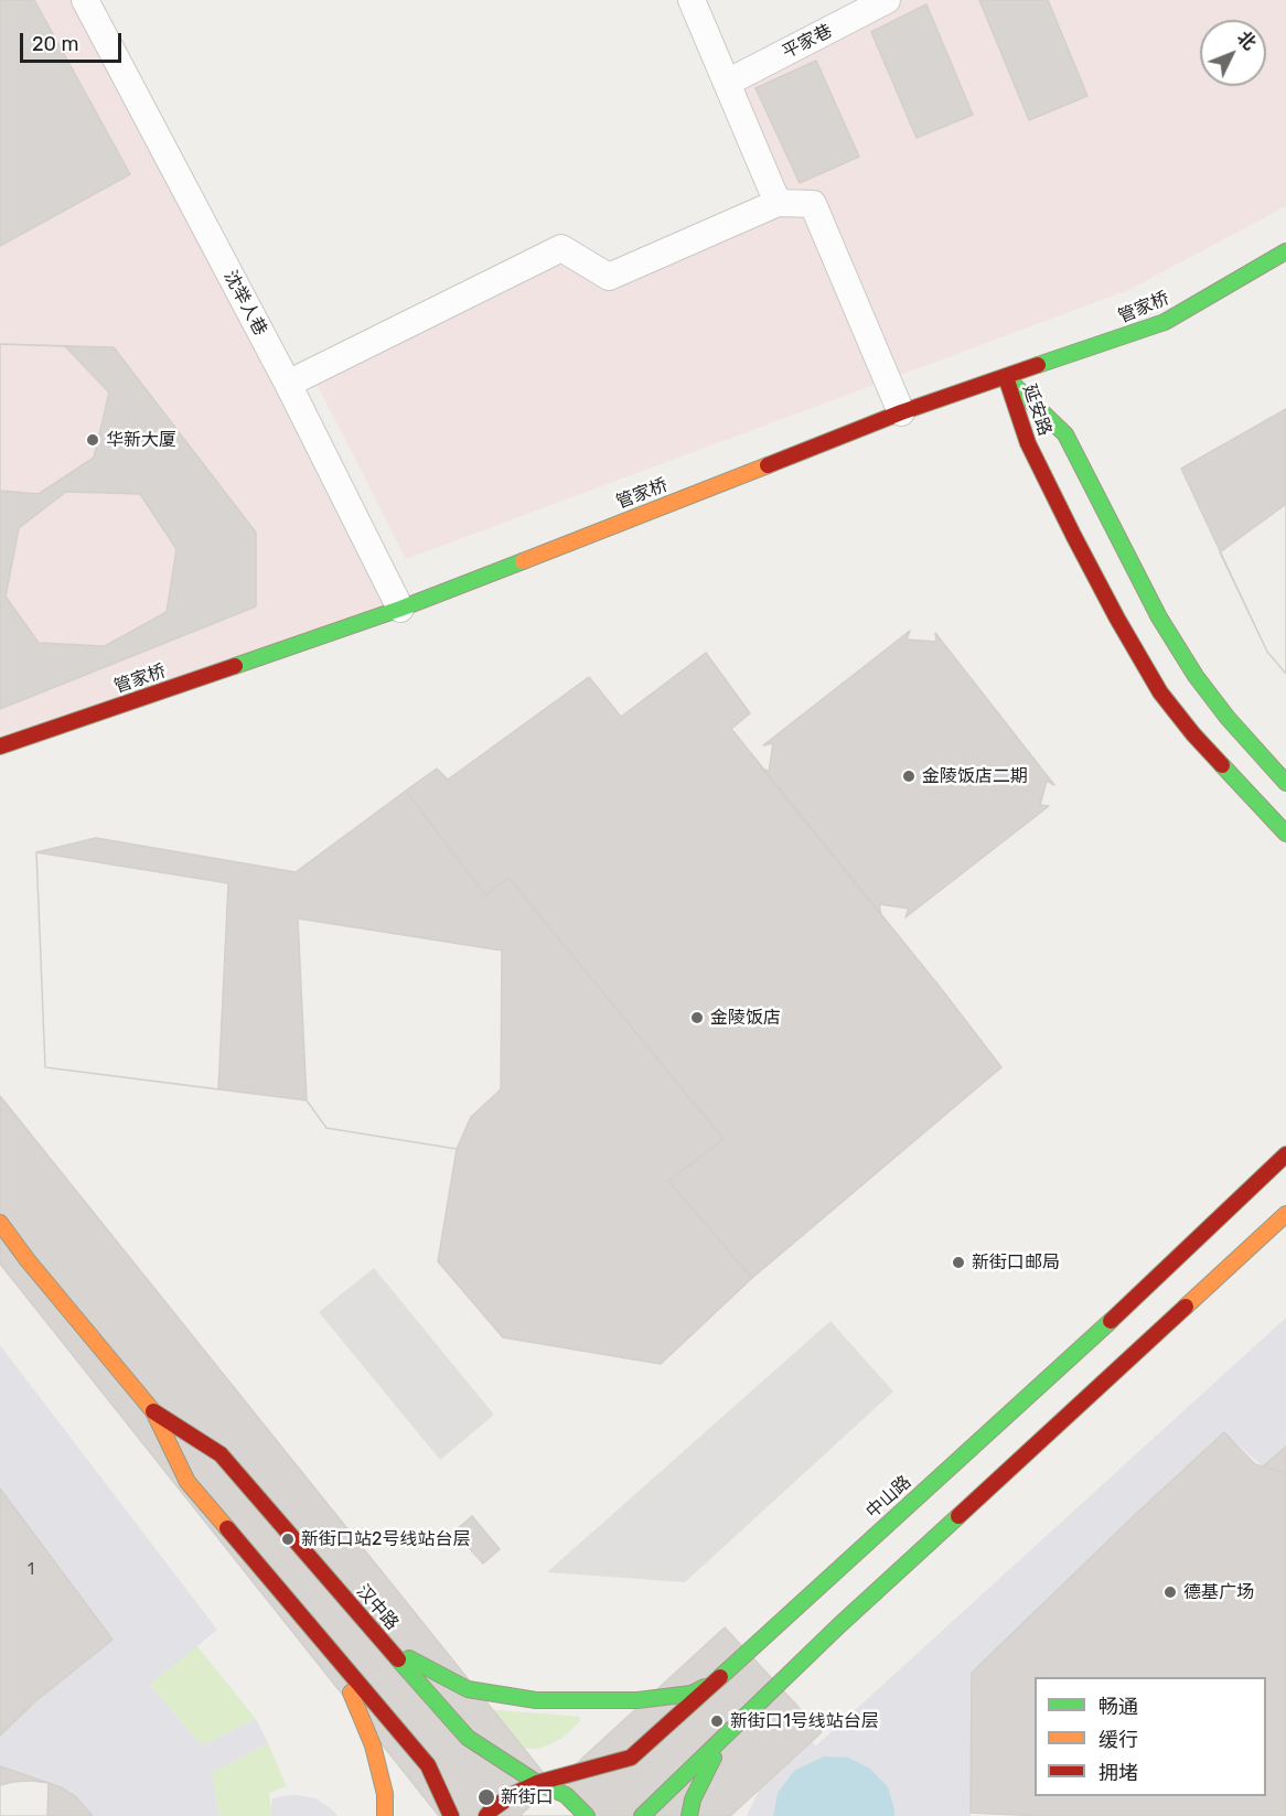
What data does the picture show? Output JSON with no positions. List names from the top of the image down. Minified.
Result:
{"streets":{"main road":["管家桥","延安路","中山路","汉中路"],"street":["平家巷","沈举人巷"]},"crossings":[["沈举人巷","管家桥"],["管家桥","延安路"],["中山路","汉中路"]],"places":["华新大厦","金陵饭店二期","金陵饭店","新街口邮局","新街口站2号线站台层","德基广场","新街口1号线站台层","新街口"],"house_numbers":["1"],"legend":["畅通","缓行","拥堵"],"scale_bar":"20 m","north":"top right"}
